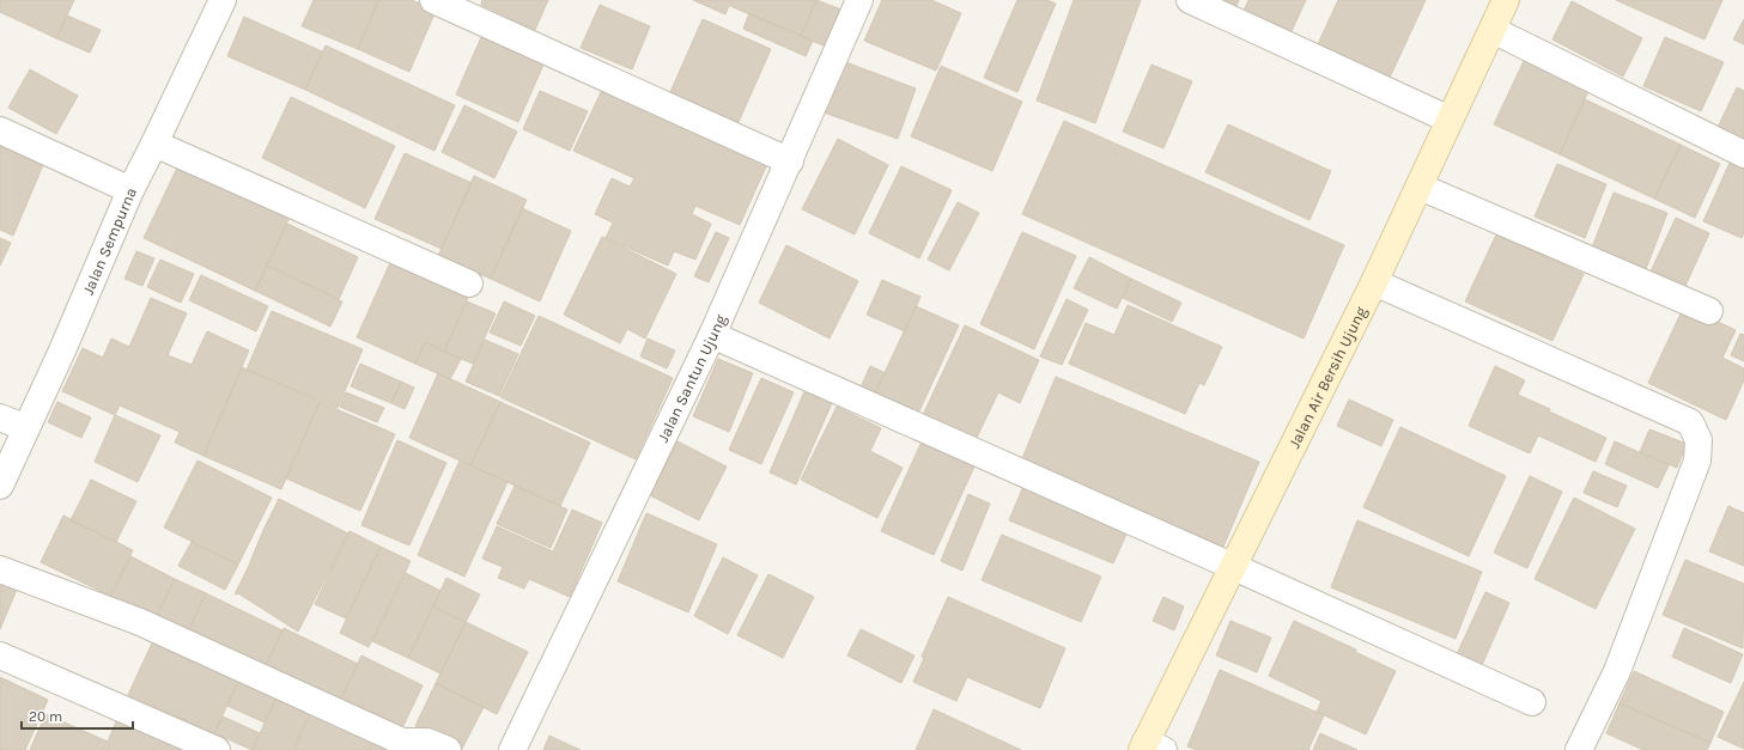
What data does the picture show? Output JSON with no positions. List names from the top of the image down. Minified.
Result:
{"streets":{"street":["Jalan Sempurna","Jalan Air Bersih Ujung","Jalan Santun Ujung"]},"scale_bar":"20 m"}
